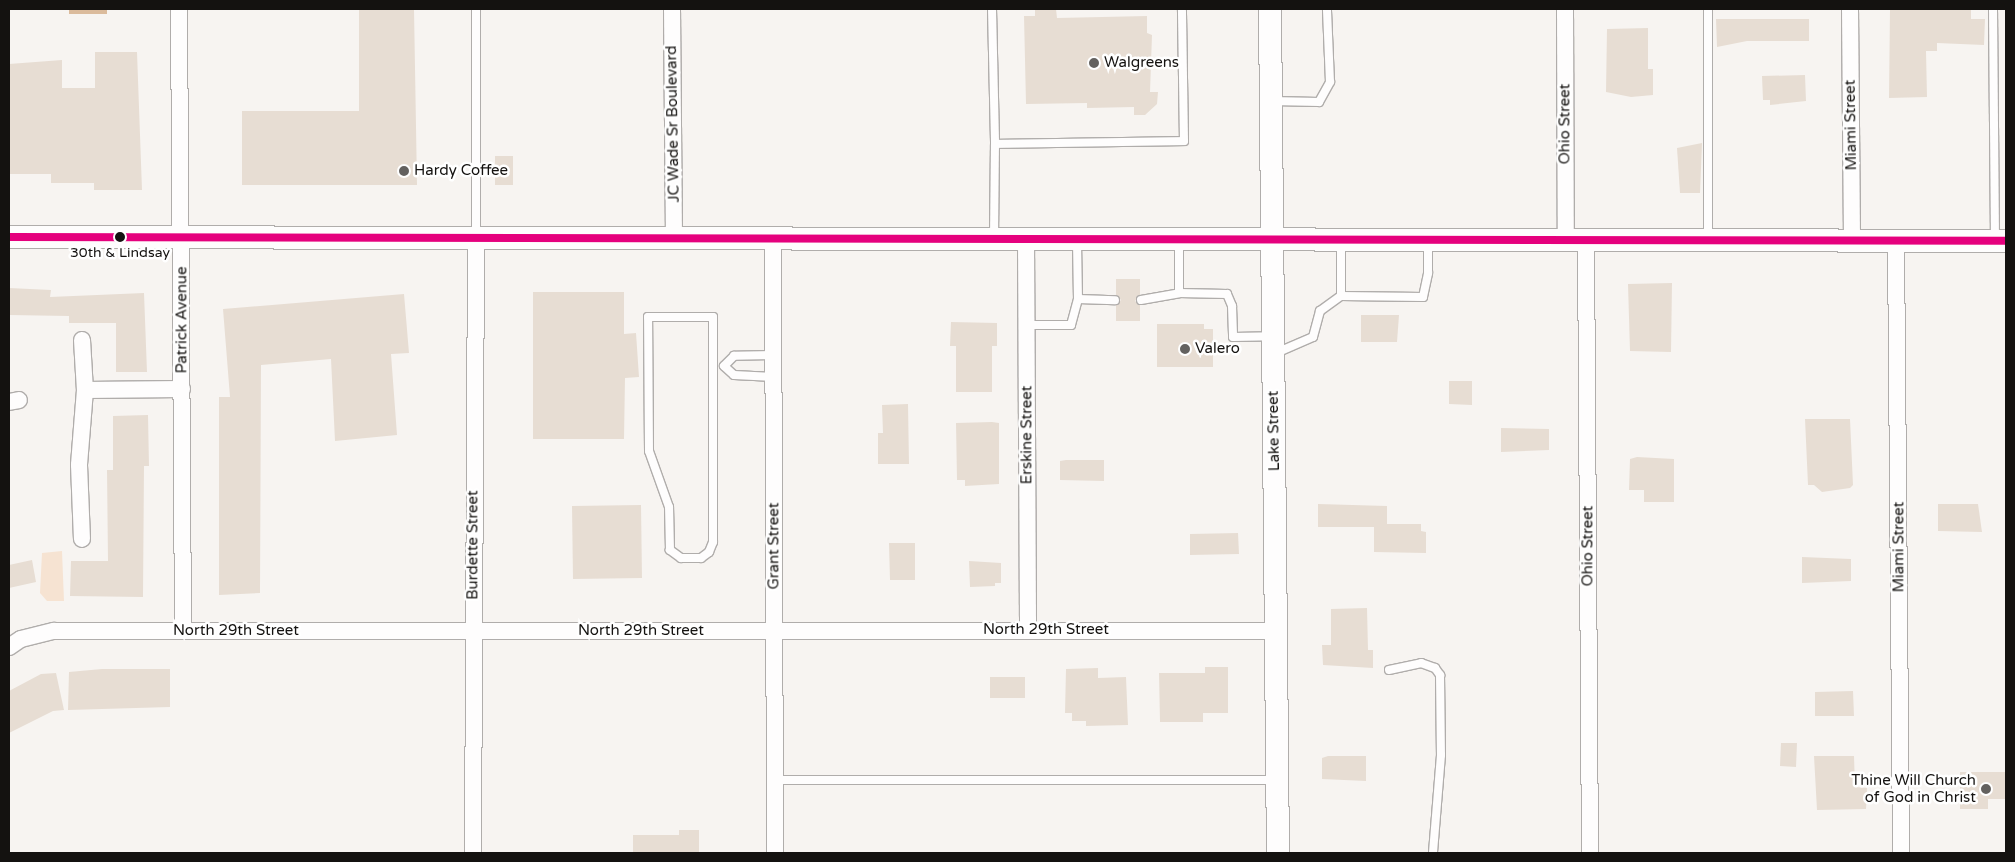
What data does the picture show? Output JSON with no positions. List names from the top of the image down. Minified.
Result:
{"streets":{"main road":["Lake Street"],"street":["JC Wade Sr Boulevard","Ohio Street","Miami Street","Patrick Avenue","Erskine Street","Burdette Street","Grant Street","North 29th Street"]},"crossings":[["Patrick Avenue","North 29th Street"],["Lake Street","North 29th Street"],["Erskine Street","North 29th Street"],["Burdette Street","North 29th Street"],["Grant Street","North 29th Street"]],"places":["Walgreens","Hardy Coffee","30th & Lindsay","Valero","Thine Will Church of God in Christ"]}
